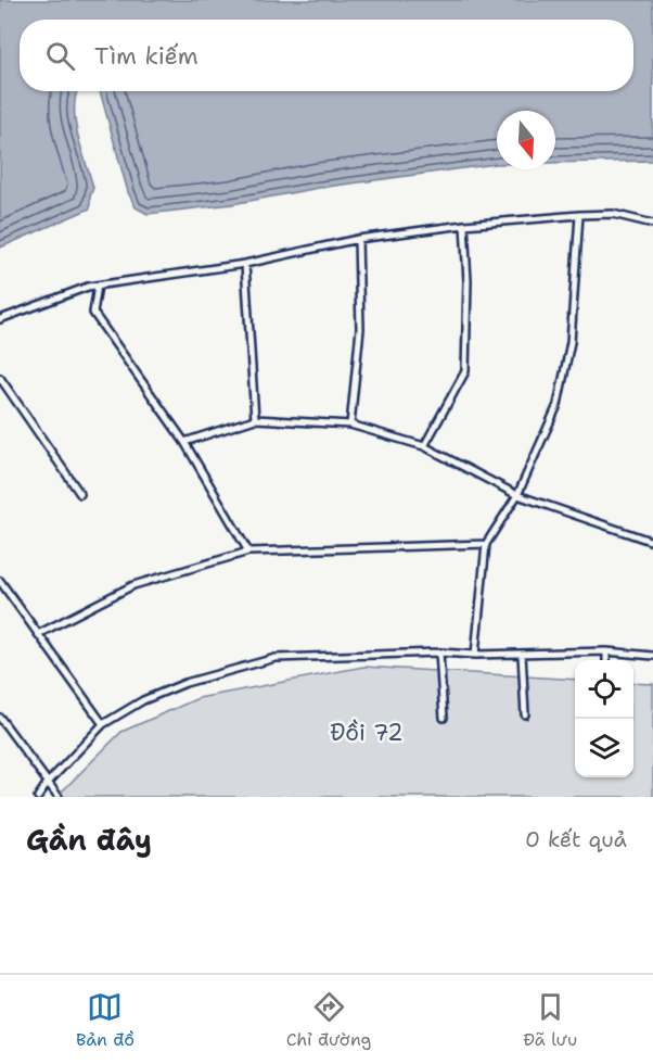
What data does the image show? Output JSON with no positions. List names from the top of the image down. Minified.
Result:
{"parks":["Đồi 72"],"north":"bottom","page":{"search":"Tìm kiếm","heading":["Gần đây","0 kết quả"],"nav":["Bản đồ","Chỉ đường","Đã lưu"]}}
